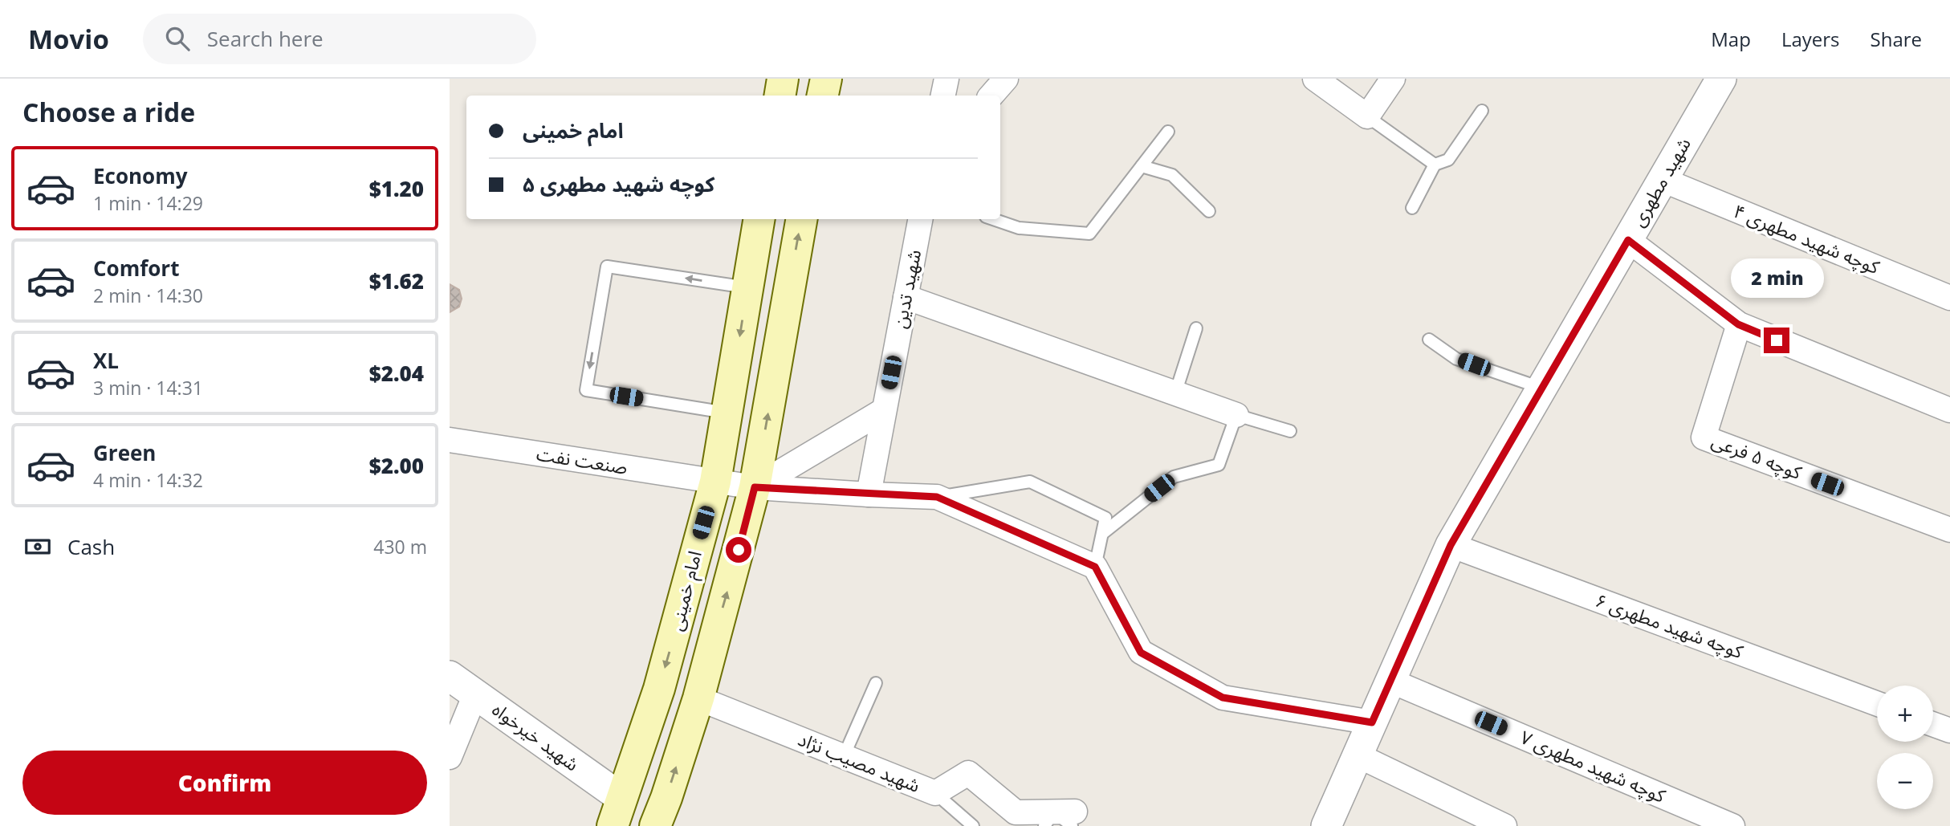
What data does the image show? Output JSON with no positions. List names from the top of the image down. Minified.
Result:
{"streets":{"main road":["امام خمینی"],"street":["شهید مطهری","کوچه شهید مطهری ۴","شهید تدین","کوچه ۵ فرعی","صنعت نفت","کوچه شهید مطهری ۶","شهید خیرخواه","شهید مصیب نژاد","کوچه شهید مطهری ۷"]},"crossings":[["شهید مطهری","کوچه شهید مطهری ۴"],["شهید مطهری","کوچه شهید مطهری ۶"],["شهید مطهری","کوچه شهید مطهری ۷"],["شهید تدین","صنعت نفت"],["صنعت نفت","امام خمینی"],["امام خمینی","شهید خیرخواه"]],"page":{"header":"Movio","search":"Search here","nav":["Map","Layers","Share"],"heading":"Choose a ride","banner":["امام خمینی","کوچه شهید مطهری ۵"],"list":[{"name":"Economy","note":"1 min · 14:29","value":"$1.20"},{"name":"Comfort","note":"2 min · 14:30","value":"$1.62"},{"name":"XL","note":"3 min · 14:31","value":"$2.04"},{"name":"Green","note":"4 min · 14:32","value":"$2.00"}],"bubble":"2 min","pay":["Cash","430 m"],"map_buttons":["+","−"],"buttons":"Confirm"}}
